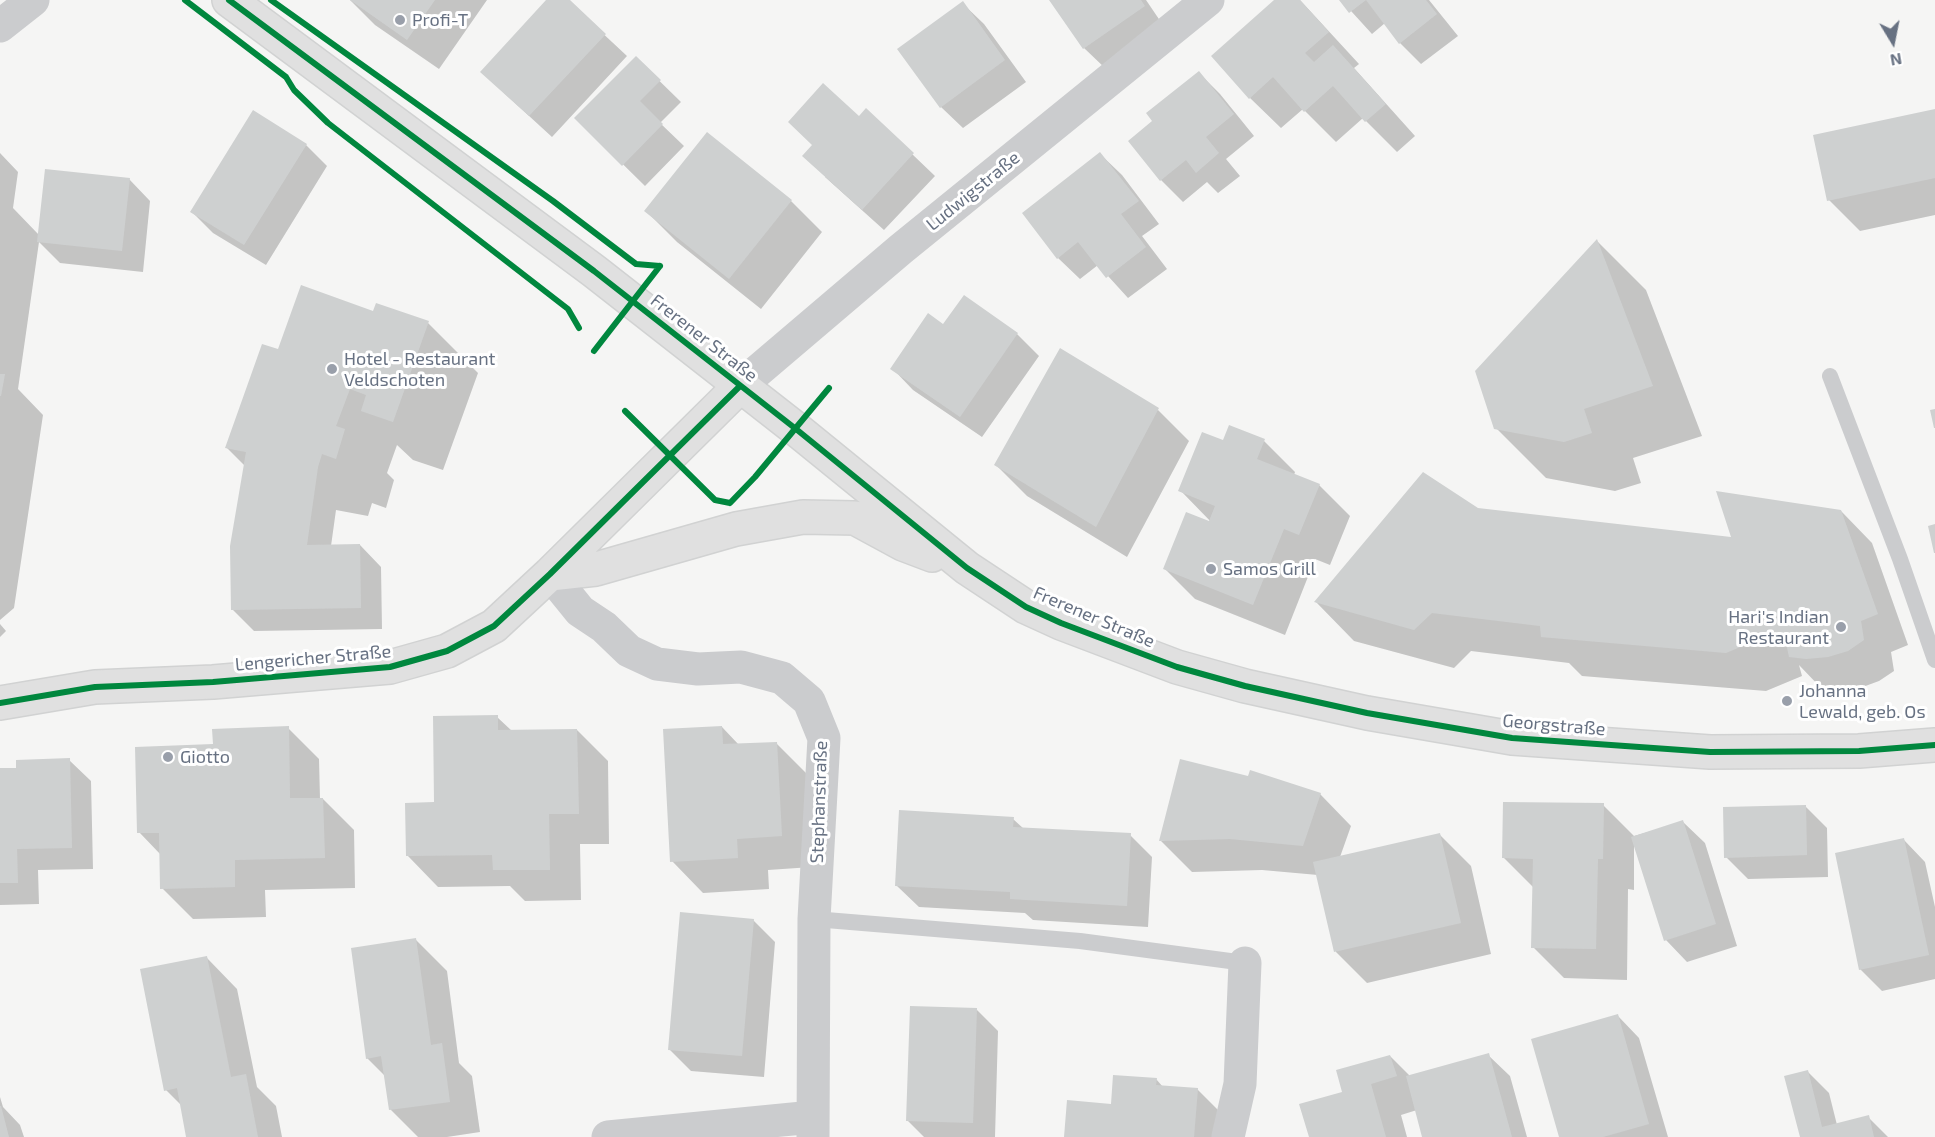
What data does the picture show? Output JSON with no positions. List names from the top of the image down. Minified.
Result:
{"streets":{"main road":["Frerener Straße","Lengericher Straße","Georgstraße"],"street":["Ludwigstraße","Stephanstraße"]},"crossings":[["Ludwigstraße","Frerener Straße"],["Ludwigstraße","Lengericher Straße"],["Frerener Straße","Lengericher Straße"],["Frerener Straße","Georgstraße"],["Lengericher Straße","Stephanstraße"]],"places":["Profi-T","Hotel - Restaurant Veldschoten","Samos Grill","Hari's Indian Restaurant","Johanna Lewald, geb. Os","Giotto"],"north":"bottom"}
